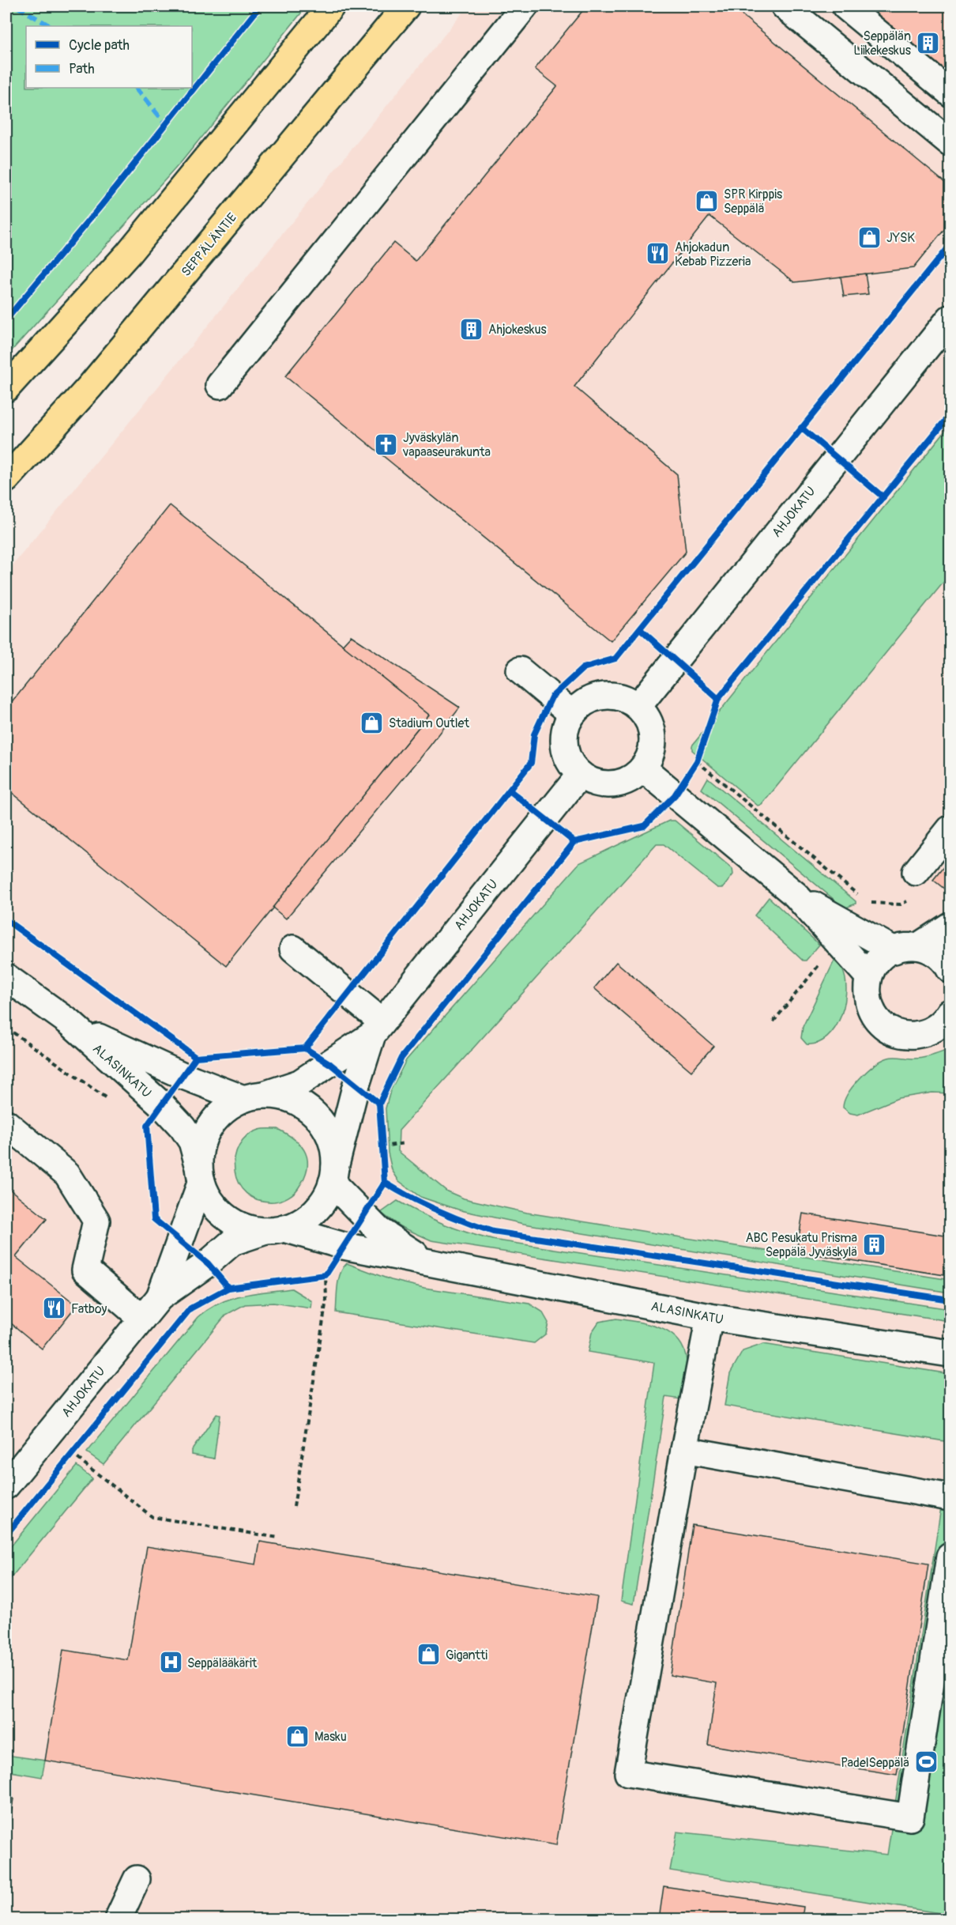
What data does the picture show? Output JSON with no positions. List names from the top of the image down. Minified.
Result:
{"streets":{"main road":["SEPPÄLÄNTIE"],"street":["AHJOKATU","ALASINKATU"]},"crossings":[["AHJOKATU","ALASINKATU"]],"places":{"building":["Seppälän Liikekeskus","Ahjokeskus","ABC Pesukatu Prisma Seppälä Jyväskylä"],"shop":["SPR Kirppis Seppälä","JYSK","Stadium Outlet","Gigantti","Masku"],"restaurant":["Ahjokadun Kebab Pizzeria","Fatboy"],"church":["Jyväskylän vapaaseurakunta"],"hospital":["Seppälääkärit"],"sports":["PadelSeppälä"]},"legend":["Cycle path","Path"]}
